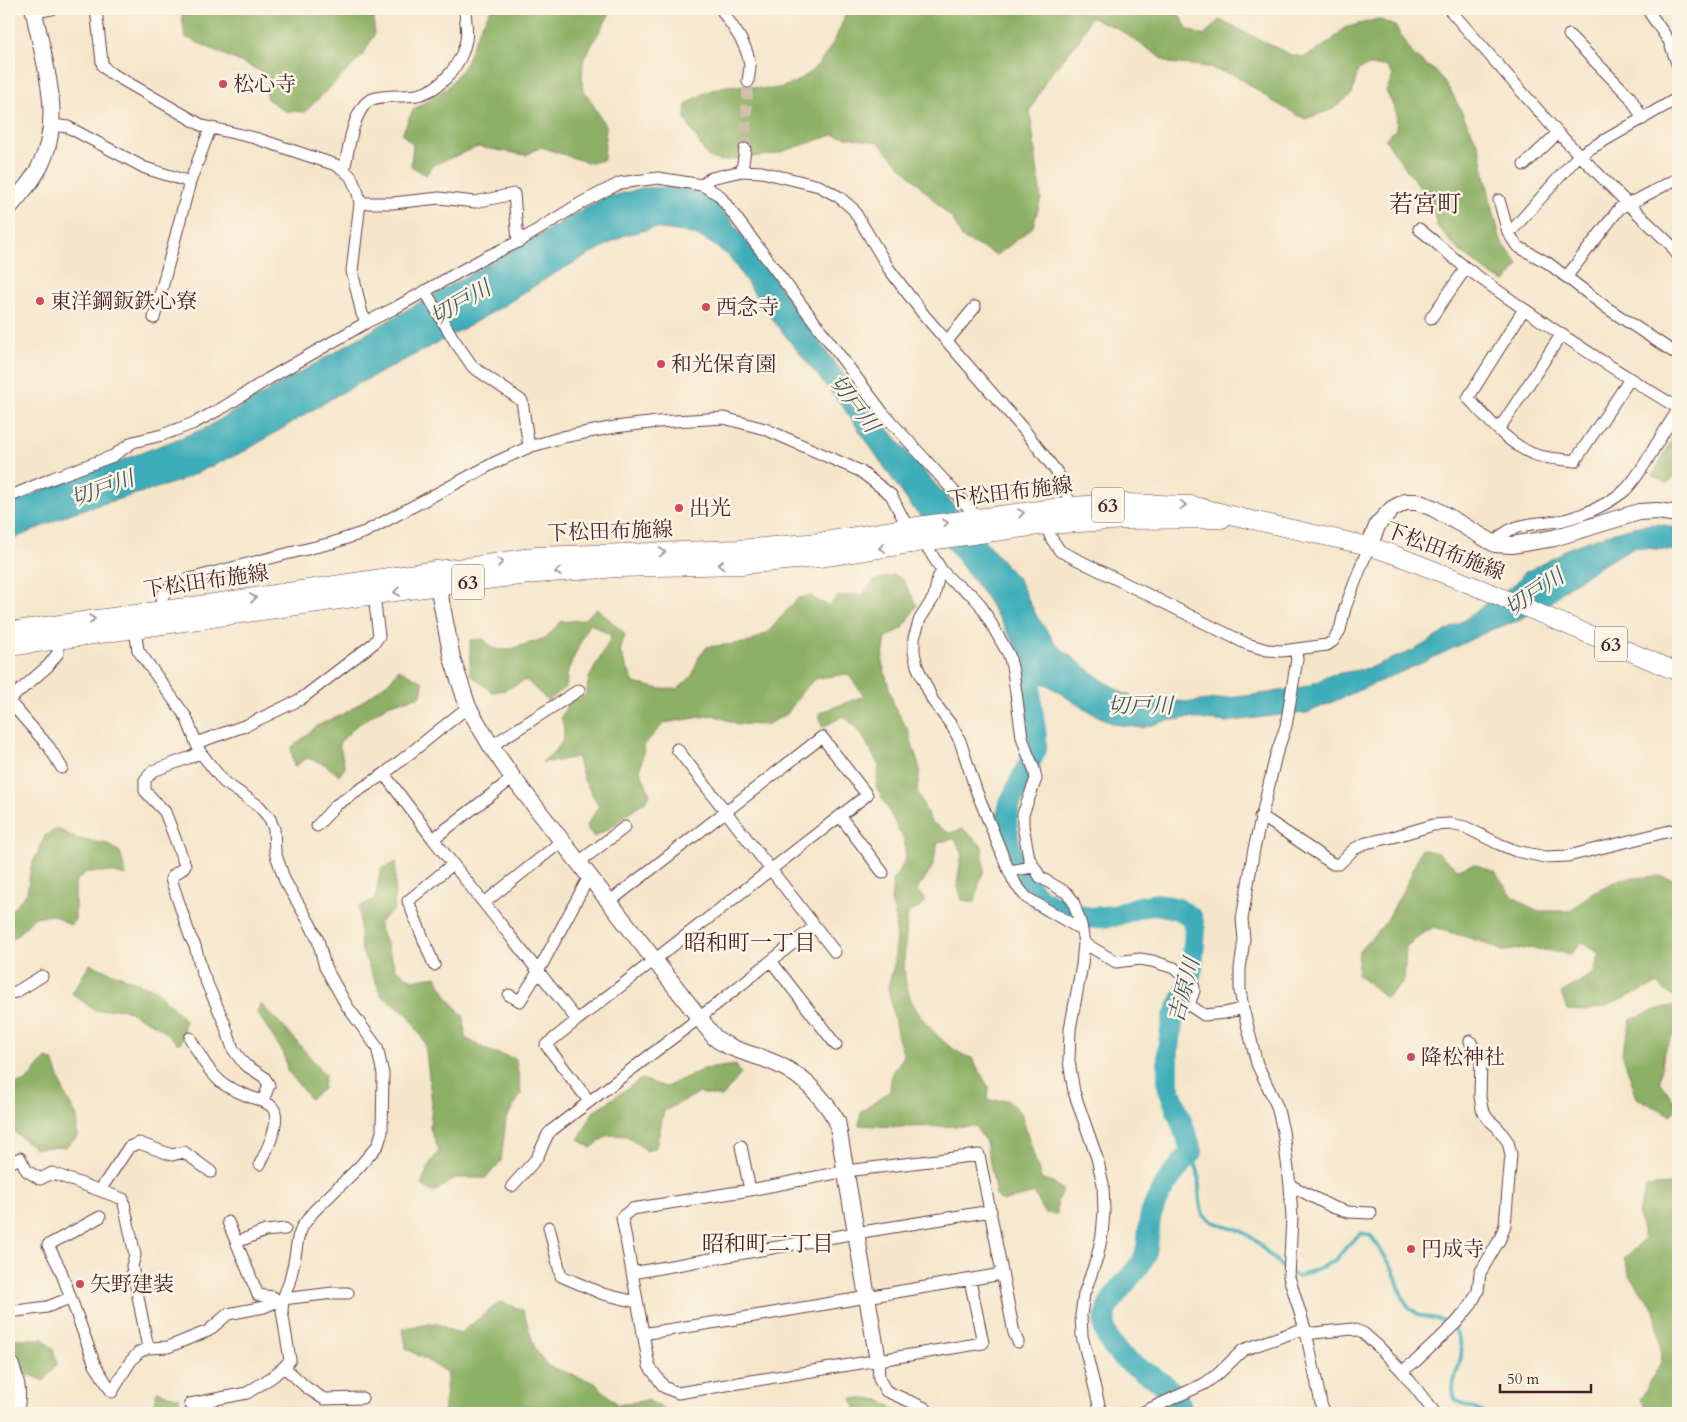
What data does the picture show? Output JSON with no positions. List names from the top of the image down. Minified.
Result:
{"streets":{"main road":["下松田布施線","63"]},"districts":["若宮町","昭和町一丁目","昭和町二丁目"],"water":["切戸川","吉原川"],"places":["松心寺","東洋鋼鈑鉄心寮","西念寺","和光保育園","出光","降松神社","円成寺","矢野建装"],"scale_bar":"50 m"}
